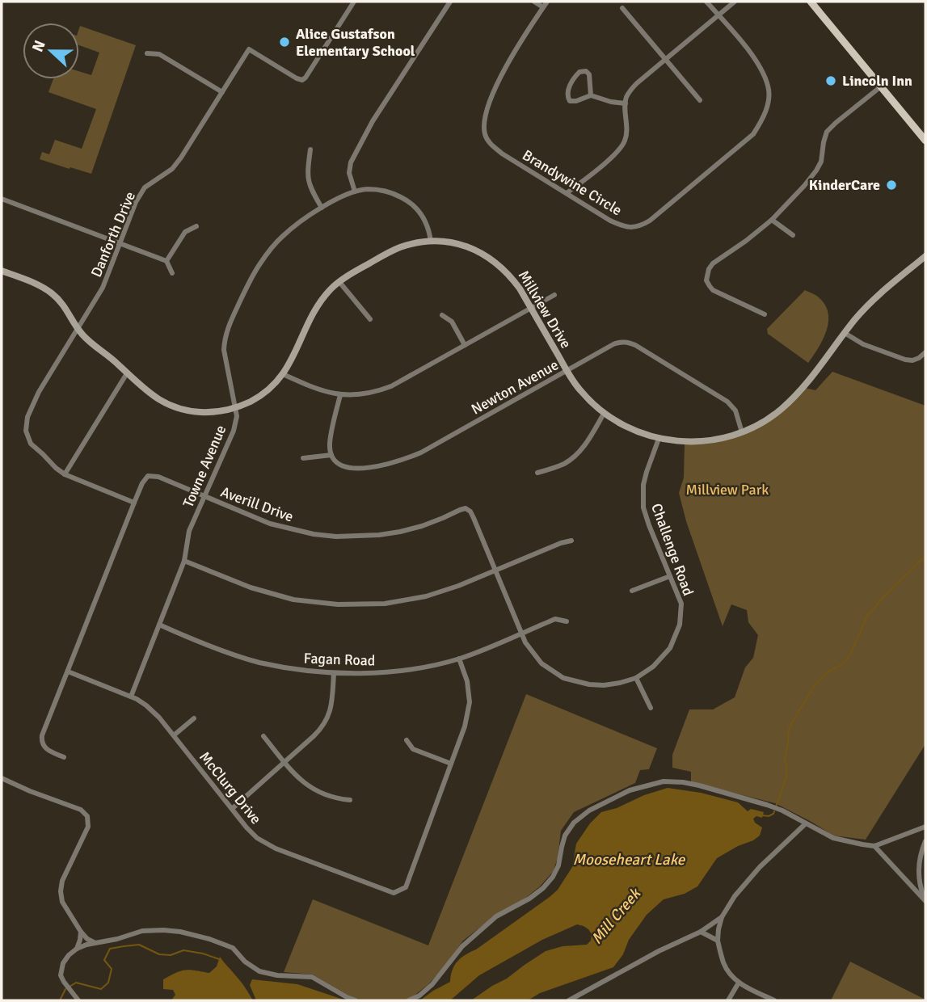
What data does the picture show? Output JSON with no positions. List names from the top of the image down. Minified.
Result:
{"streets":{"street":["Brandywine Circle","Danforth Drive","Millview Drive","Newton Avenue","Towne Avenue","Averill Drive","Challenge Road","Fagan Road","McClurg Drive"]},"crossings":[["Danforth Drive","Millview Drive"],["Millview Drive","Newton Avenue"],["Millview Drive","Towne Avenue"],["Millview Drive","Challenge Road"],["Towne Avenue","Averill Drive"],["Towne Avenue","Fagan Road"],["Towne Avenue","McClurg Drive"],["Averill Drive","Challenge Road"],["Challenge Road","Fagan Road"]],"water":["Mooseheart Lake","Mill Creek"],"parks":["Millview Park"],"places":["Alice Gustafson Elementary School","Lincoln Inn","KinderCare"],"north":"left"}
